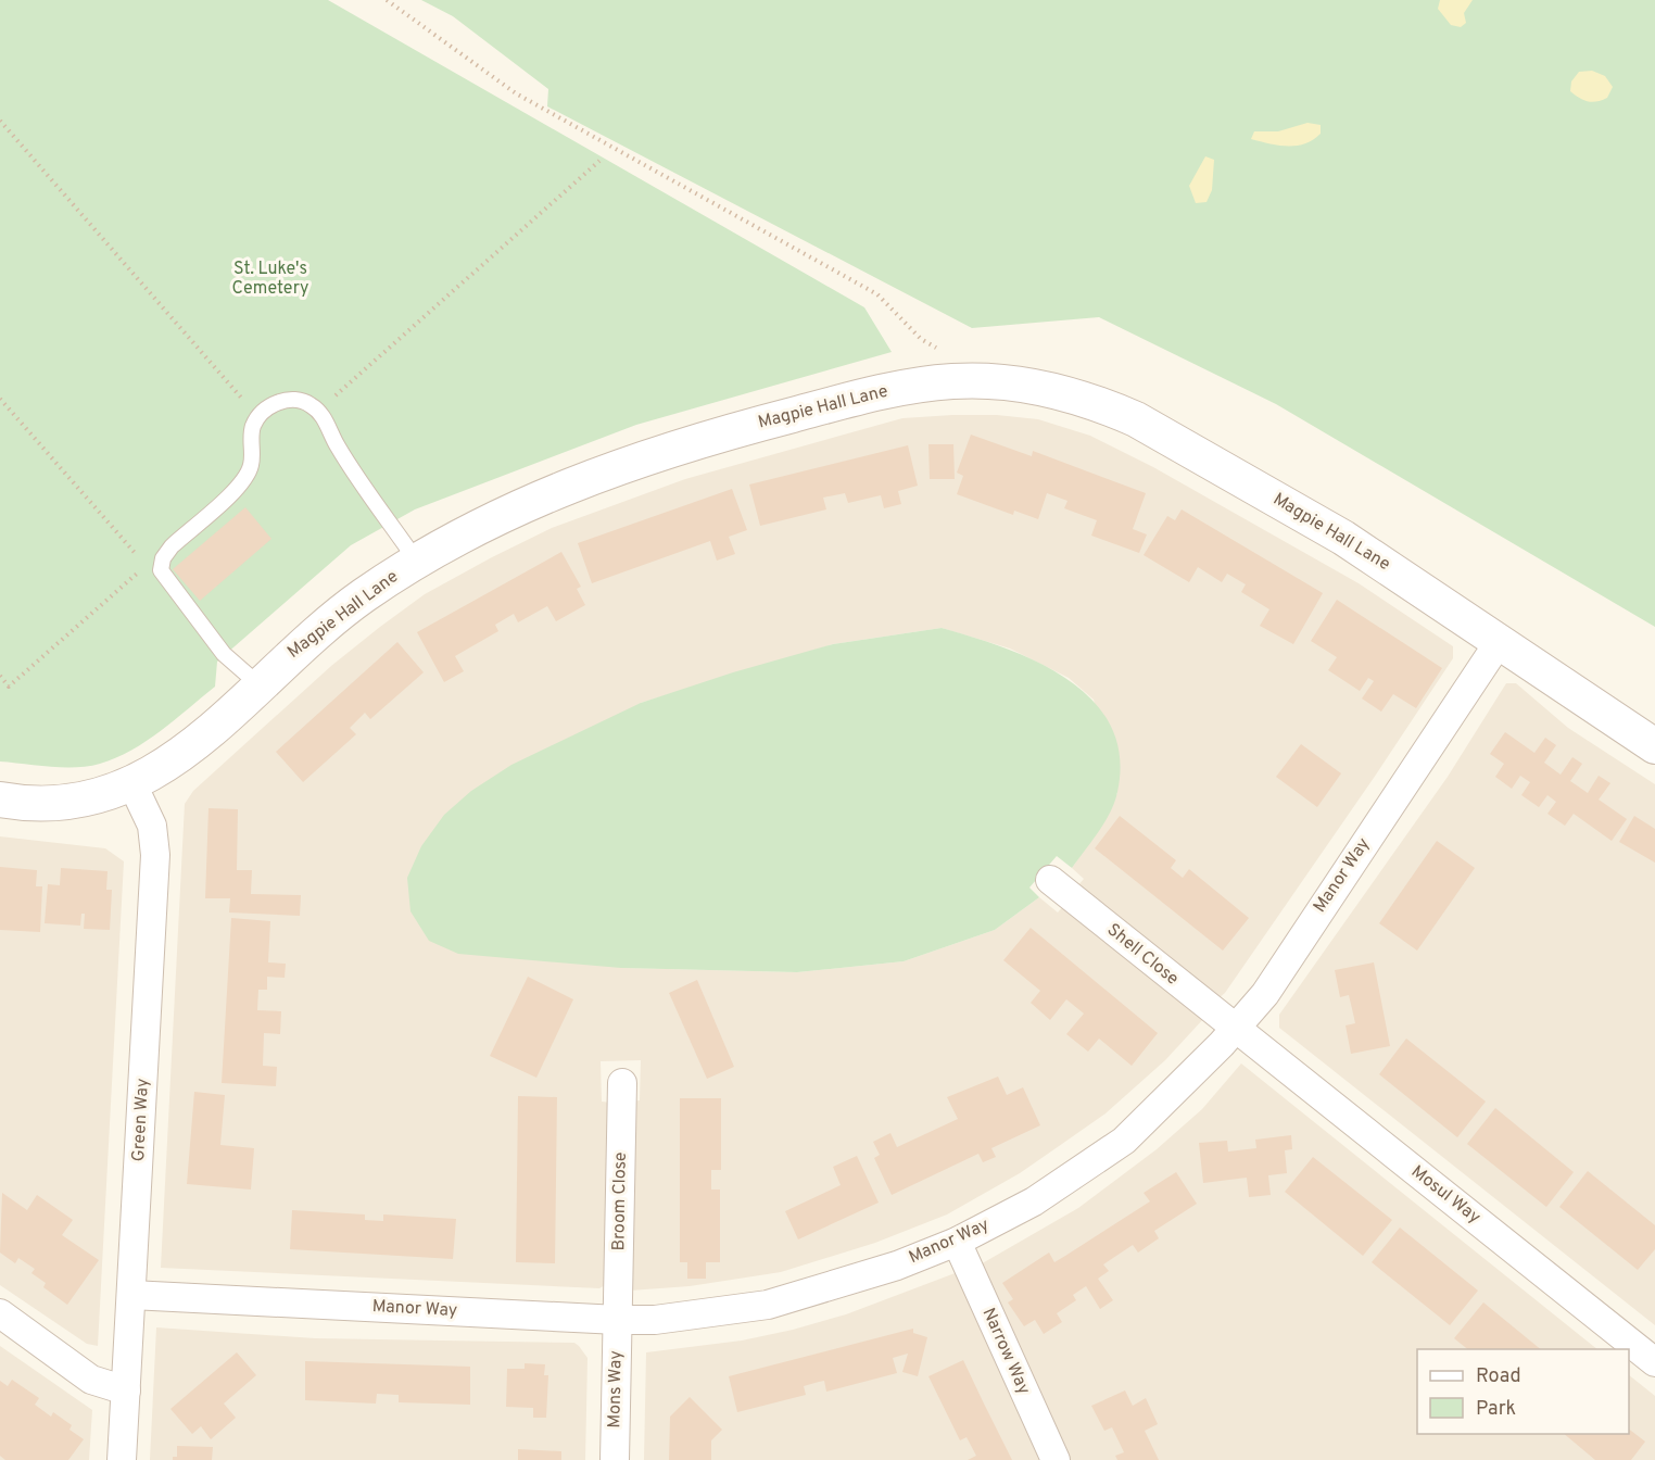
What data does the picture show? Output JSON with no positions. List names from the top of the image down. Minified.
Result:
{"streets":{"street":["Magpie Hall Lane","Manor Way","Shell Close","Green Way","Mosul Way","Broom Close","Narrow Way","Mons Way"]},"crossings":[["Magpie Hall Lane","Manor Way"],["Magpie Hall Lane","Green Way"],["Manor Way","Shell Close"],["Manor Way","Green Way"],["Manor Way","Mosul Way"],["Manor Way","Broom Close"],["Manor Way","Narrow Way"],["Manor Way","Mons Way"],["Shell Close","Mosul Way"],["Broom Close","Mons Way"]],"parks":["St. Luke's Cemetery"],"legend":["Road","Park"]}
